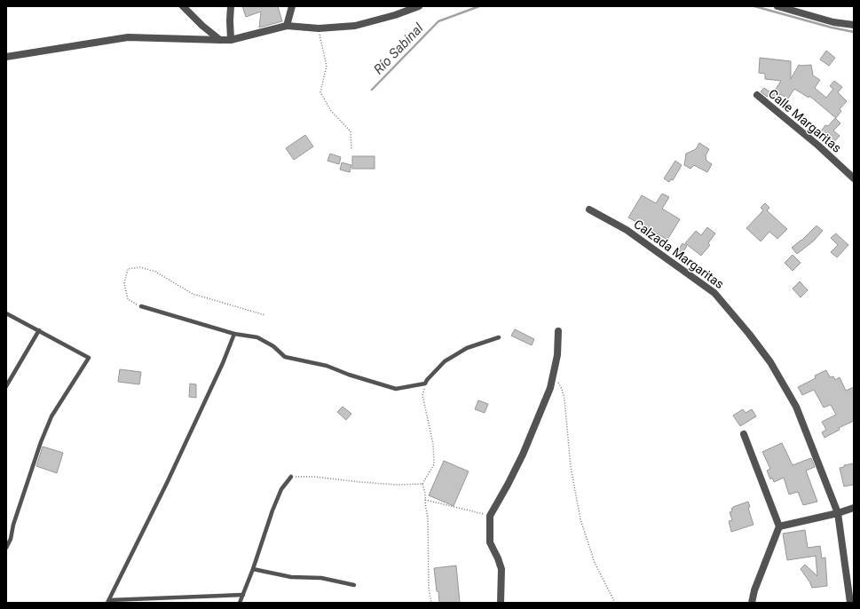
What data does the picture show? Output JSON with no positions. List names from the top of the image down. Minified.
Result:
{"streets":{"street":["Calle Margaritas","Calzada Margaritas"]},"water":["Río Sabinal"]}
